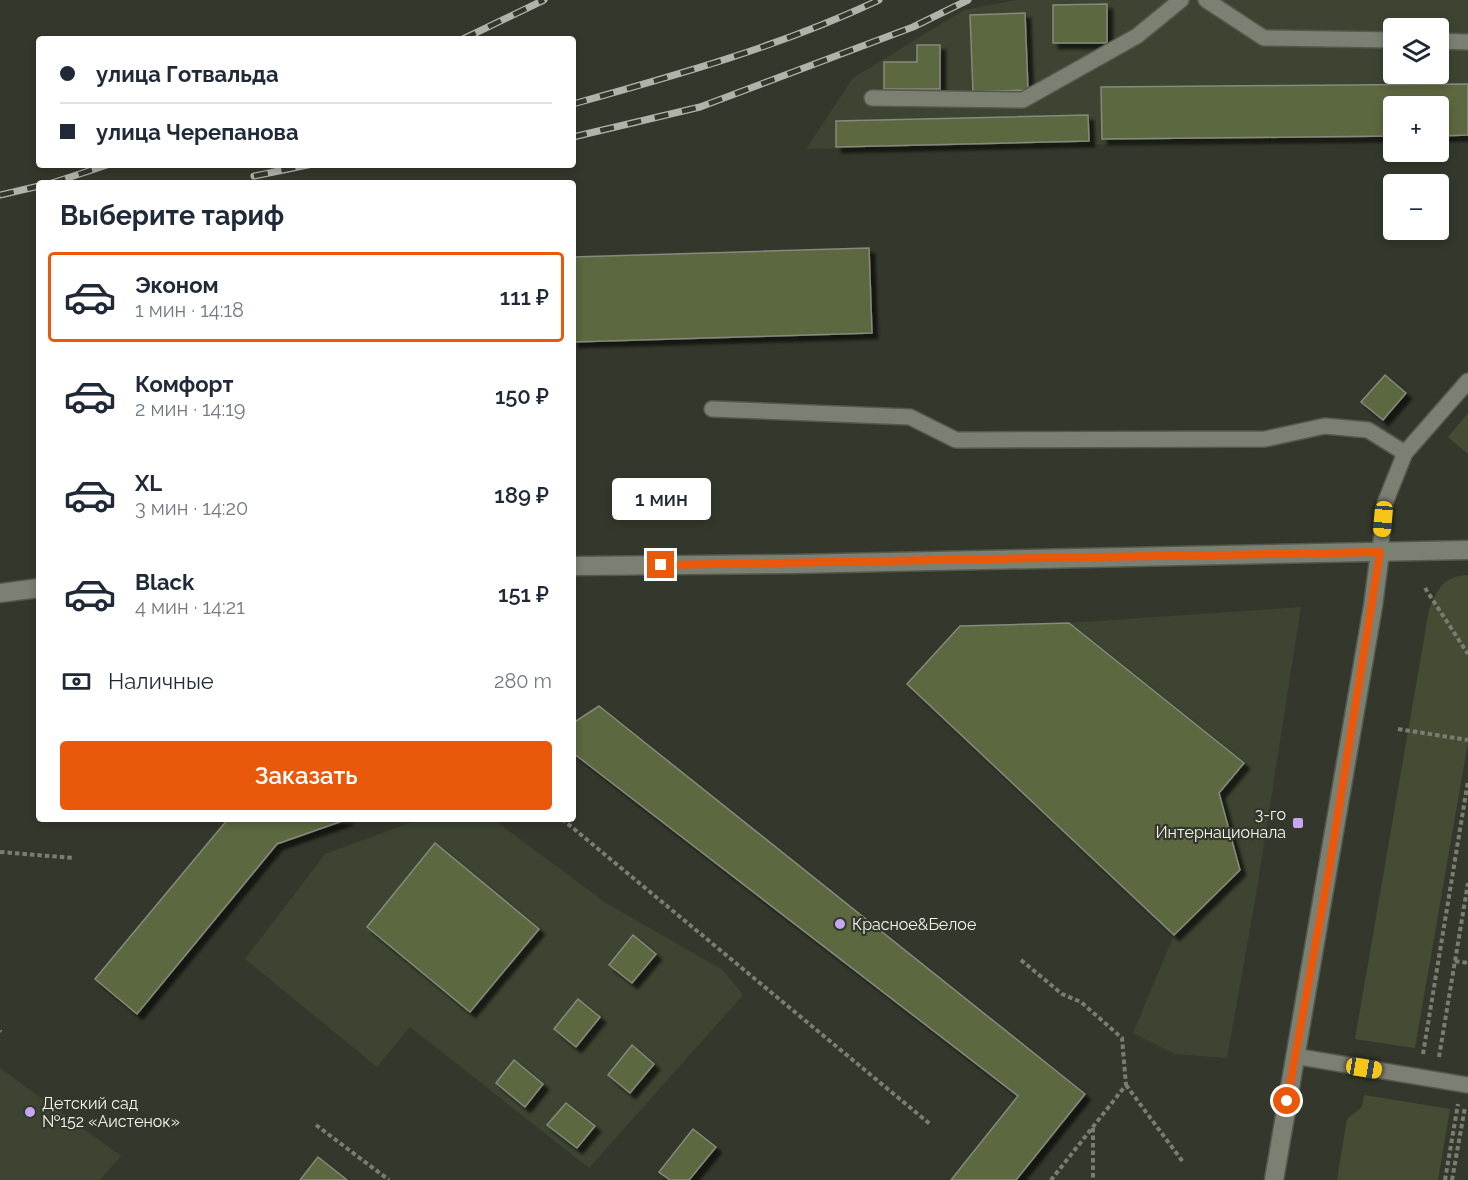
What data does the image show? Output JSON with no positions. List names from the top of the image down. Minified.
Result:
{"places":{"transit":["3-го Интернационала"],"other":["Красное&Белое","Детский сад №152 «Аистенок»"]},"page":{"map_buttons":["+","−"],"banner":["улица Готвальда","улица Черепанова"],"heading":"Выберите тариф","list":[{"name":"Эконом","note":"1 мин · 14:18","value":"111 ₽"},{"name":"Комфорт","note":"2 мин · 14:19","value":"150 ₽"},{"name":"XL","note":"3 мин · 14:20","value":"189 ₽"},{"name":"Black","note":"4 мин · 14:21","value":"151 ₽"}],"bubble":"1 мин","pay":["Наличные","280 m"],"buttons":"Заказать"}}
